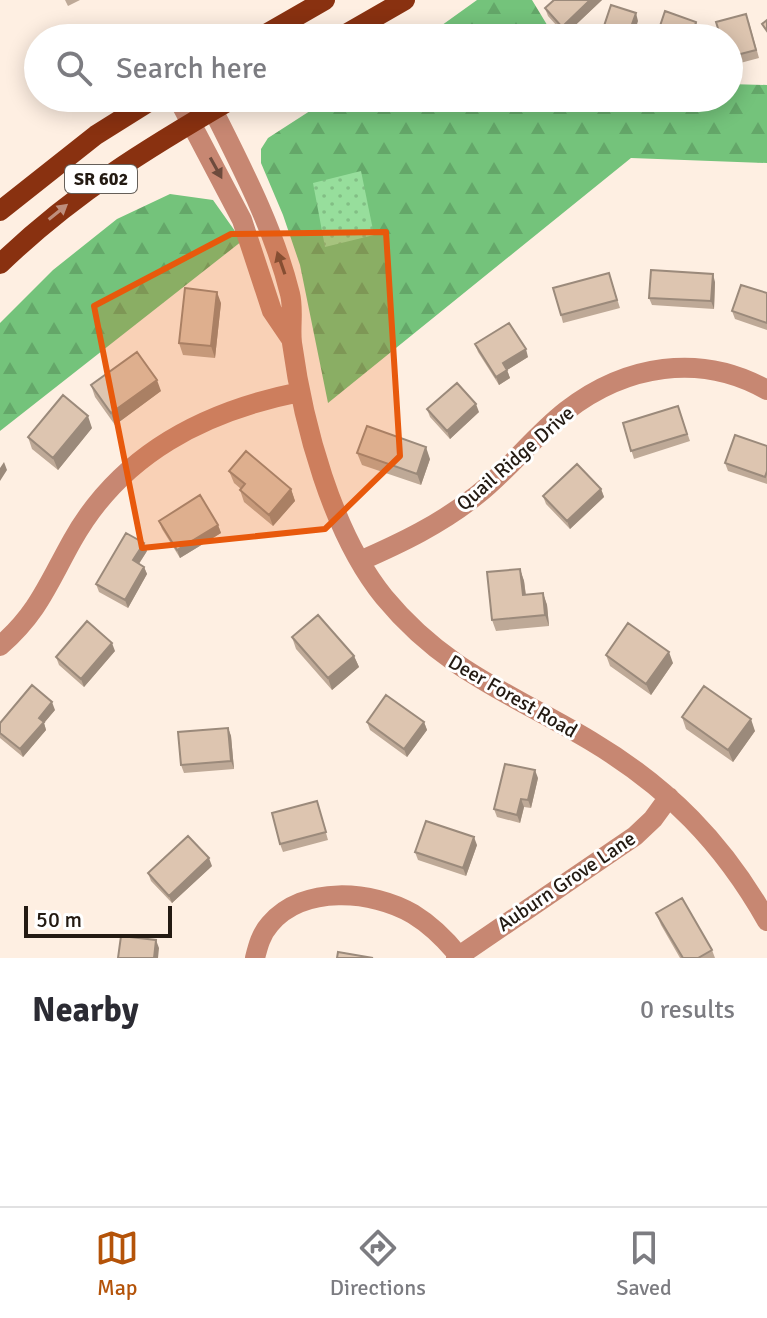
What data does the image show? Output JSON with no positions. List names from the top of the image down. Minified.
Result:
{"streets":{"main road":["SR 602"],"street":["Quail Ridge Drive","Deer Forest Road","Auburn Grove Lane"]},"crossings":[["SR 602","Deer Forest Road"],["Quail Ridge Drive","Deer Forest Road"],["Deer Forest Road","Auburn Grove Lane"]],"scale_bar":"50 m","page":{"search":"Search here","scale":"50 m","heading":["Nearby","0 results"],"nav":["Map","Directions","Saved"]}}
